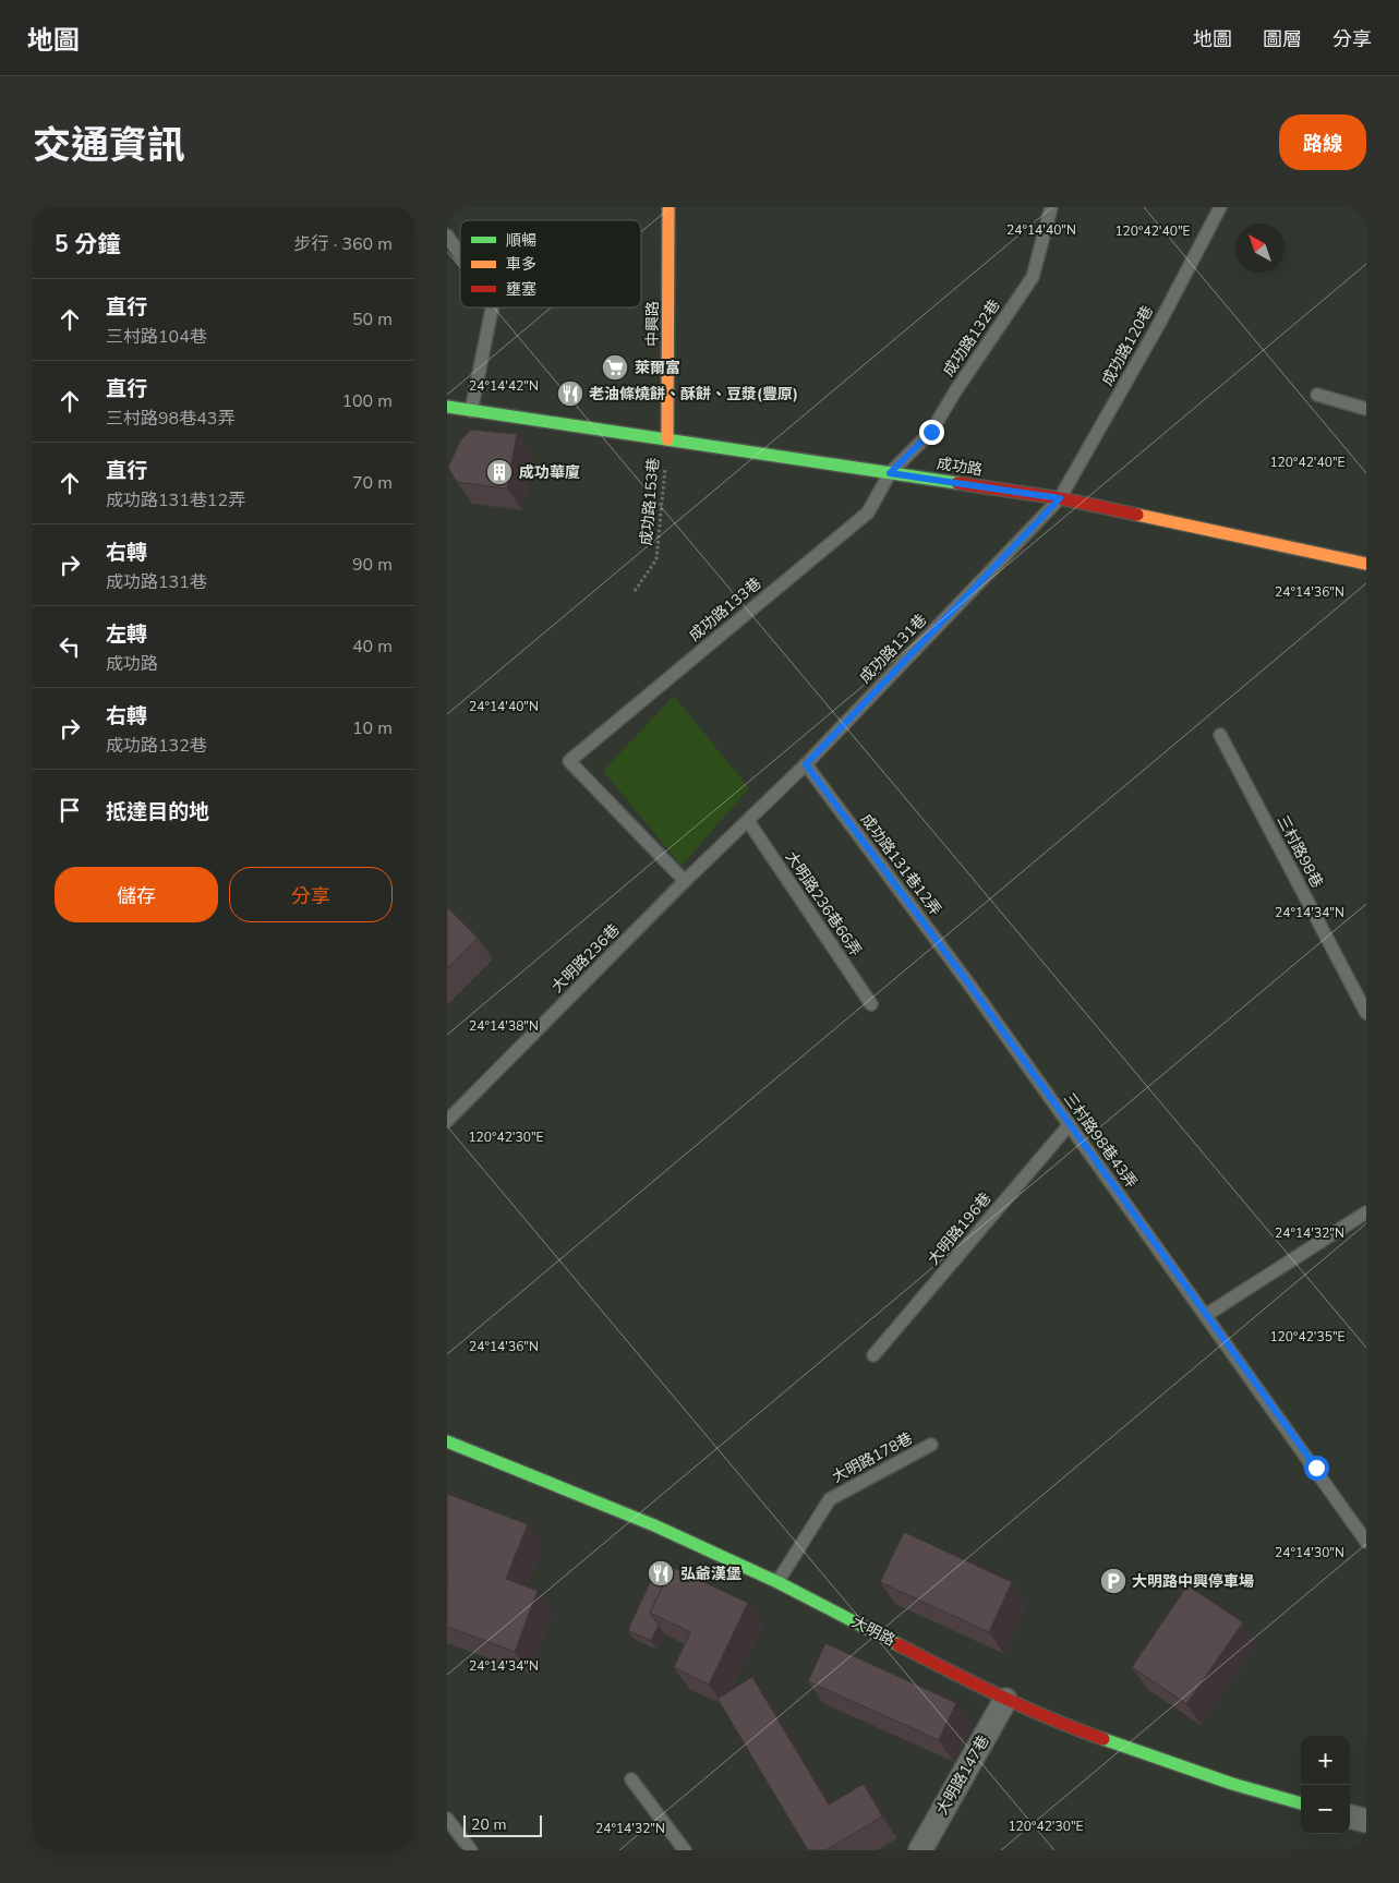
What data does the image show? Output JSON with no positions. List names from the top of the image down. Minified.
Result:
{"streets":{"street":["中興路","成功路","大明路","大明路147巷"],"lane":["成功路132巷","成功路120巷","成功路133巷","成功路131巷","三村路98巷","成功路131巷12弄","大明路236巷66弄","大明路236巷","三村路98巷43弄","大明路196巷","大明路178巷"],"path":["成功路153巷"]},"crossings":[["中興路","成功路"],["中興路","成功路153巷"],["成功路132巷","成功路"],["成功路132巷","成功路133巷"],["成功路120巷","成功路"],["成功路120巷","成功路131巷"],["成功路","成功路153巷"],["成功路","成功路133巷"],["成功路","成功路131巷"],["成功路133巷","大明路236巷"],["成功路131巷","成功路131巷12弄"],["成功路131巷","大明路236巷66弄"],["成功路131巷","大明路236巷"],["成功路131巷12弄","三村路98巷43弄"],["大明路236巷66弄","大明路236巷"],["三村路98巷43弄","大明路196巷"],["大明路178巷","大明路"],["大明路","大明路147巷"]],"places":{"supermarket":["萊爾富"],"restaurant":["老油條燒餅、酥餅、豆漿(豐原)","弘爺漢堡"],"building":["成功華廈"],"parking":["大明路中興停車場"]},"legend":["順暢","車多","壅塞"],"scale_bar":"20 m","north":"top left","page":{"header":"地圖","nav":["地圖","圖層","分享"],"title":"交通資訊","buttons":["路線",["儲存","分享"]],"heading":["5 分鐘","步行 · 360 m"],"list":[["直行","三村路104巷","50 m"],["直行","三村路98巷43弄","100 m"],["直行","成功路131巷12弄","70 m"],["右轉","成功路131巷","90 m"],["左轉","成功路","40 m"],["右轉","成功路132巷","10 m"],"抵達目的地"],"map_buttons":["+","−"],"scale":"20 m"},"coordinates":["24°14'40\"N","120°42'40\"E","24°14'42\"N","24°14'36\"N","24°14'34\"N","24°14'38\"N","120°42'30\"E","24°14'32\"N","120°42'35\"E","24°14'30\"N"]}
